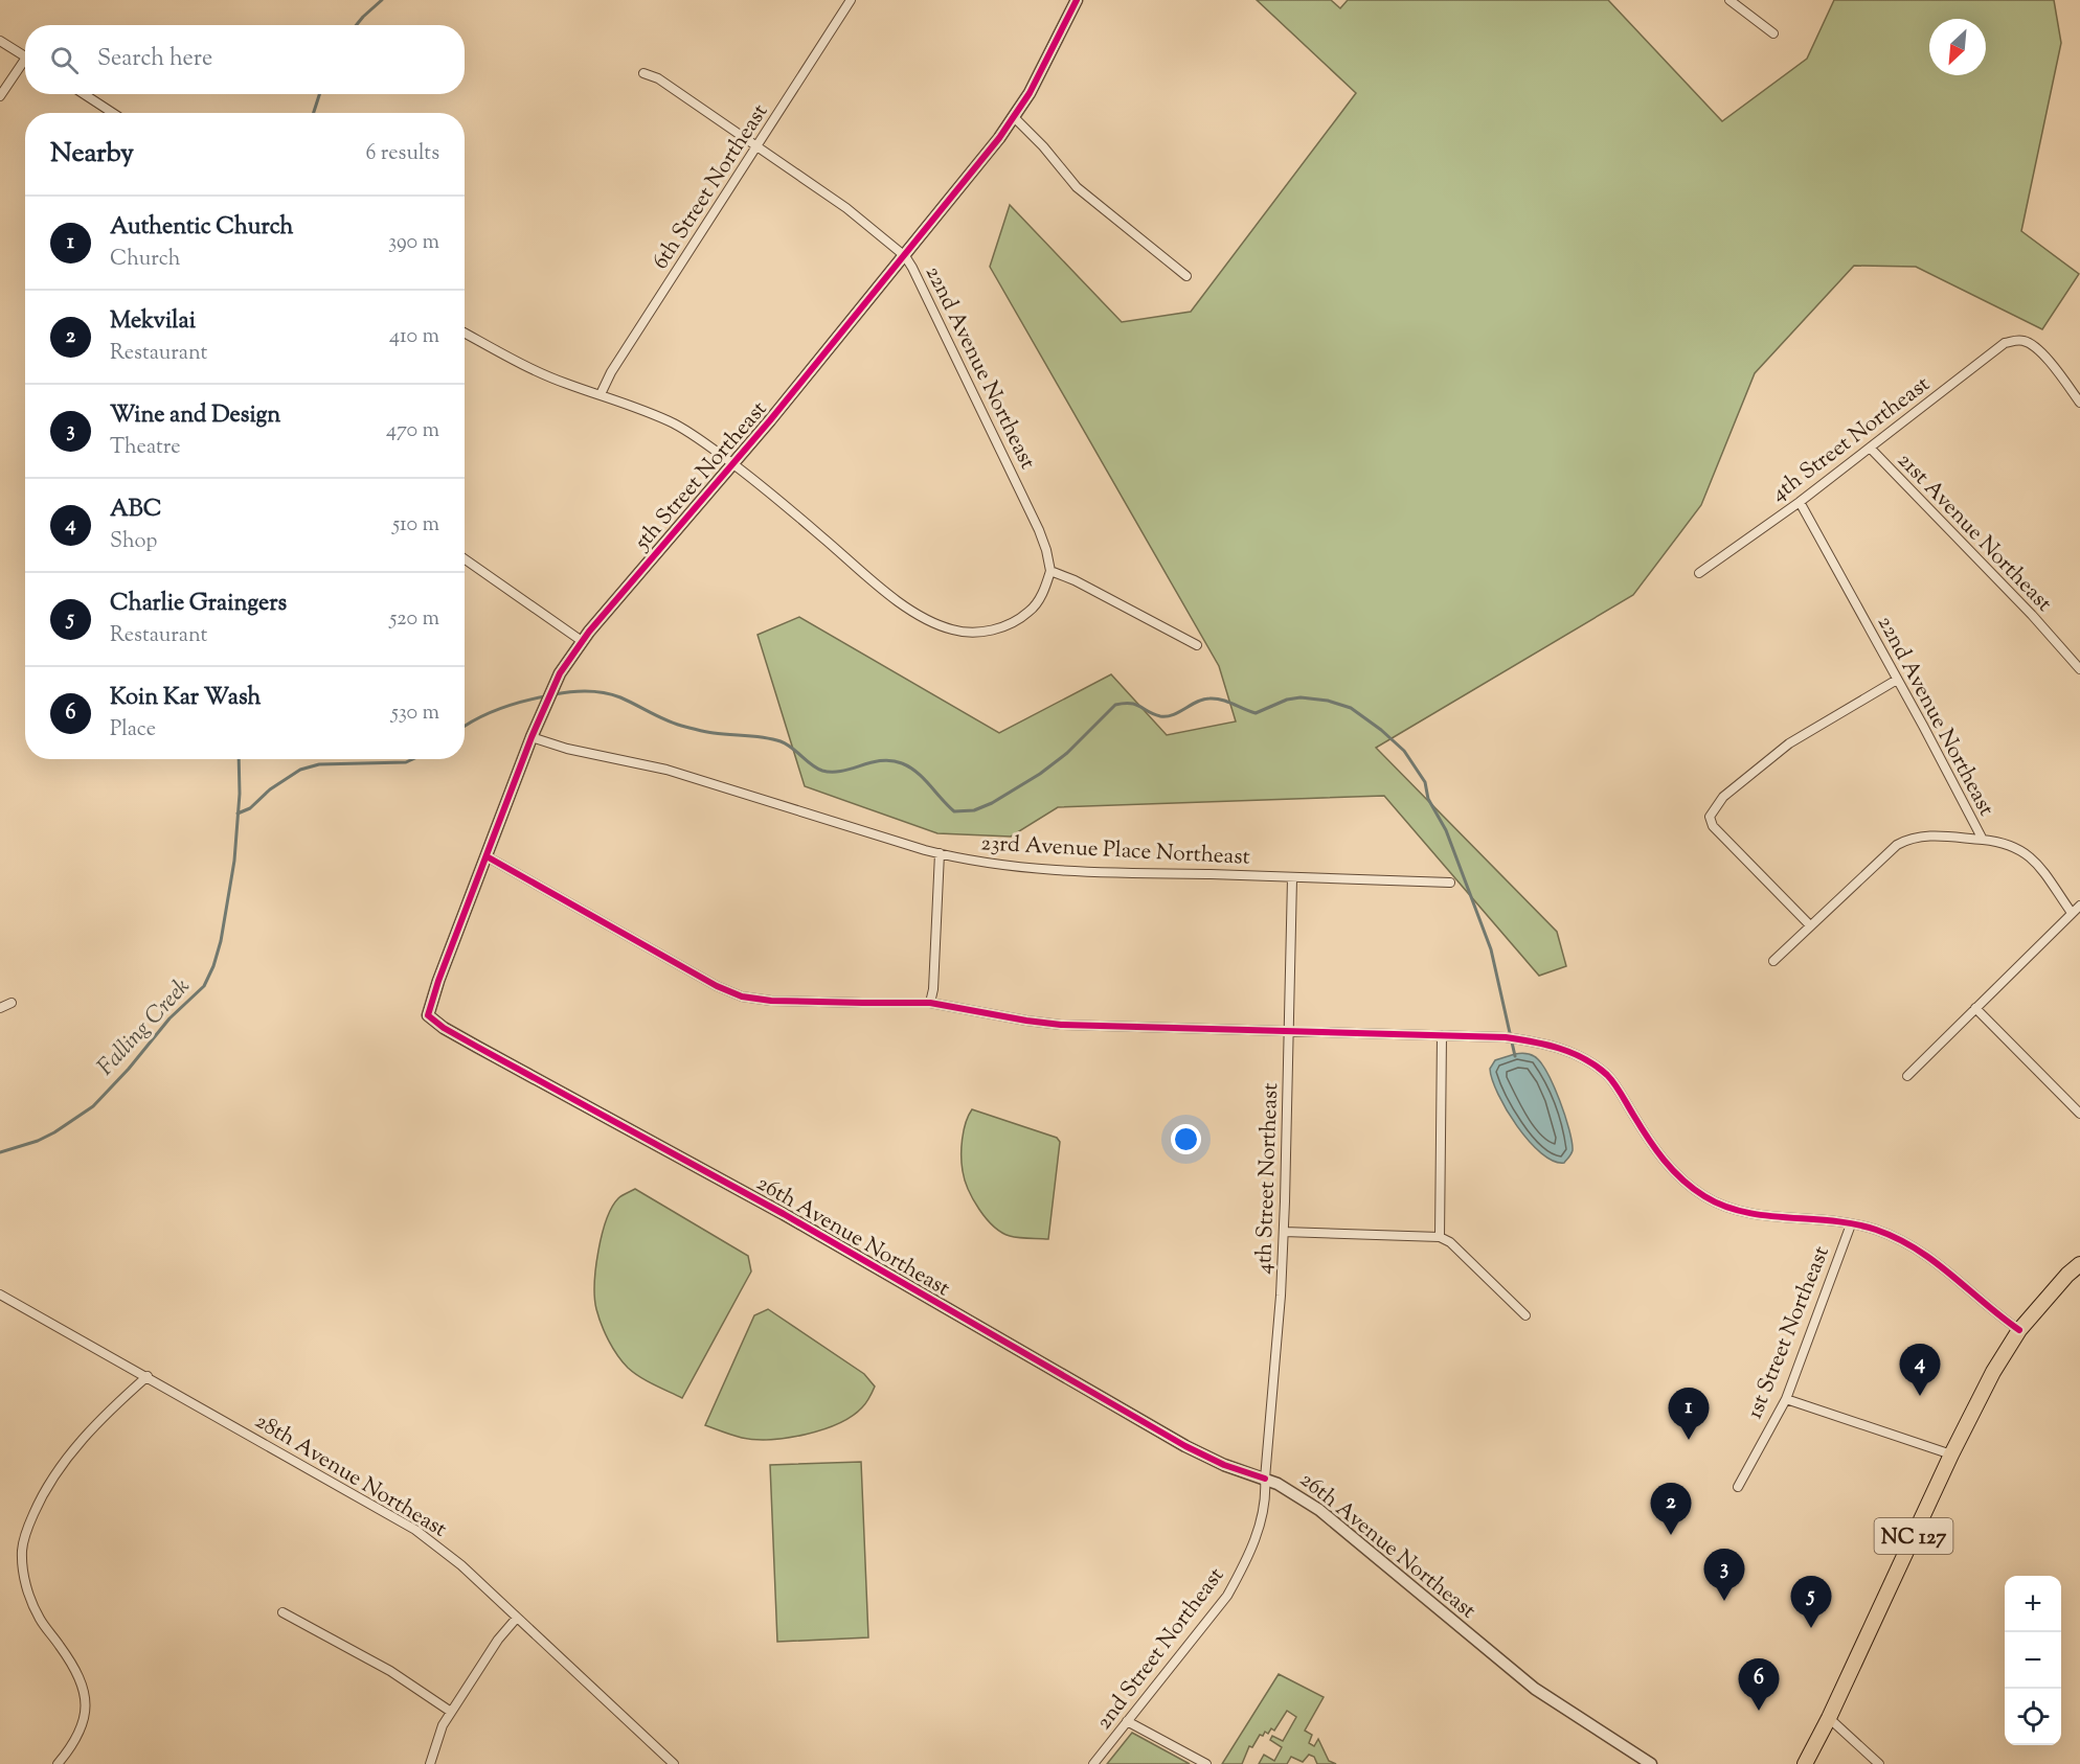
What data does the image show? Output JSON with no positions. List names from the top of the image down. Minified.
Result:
{"streets":{"main road":["NC 127"],"street":["6th Street Northeast","22nd Avenue Northeast","4th Street Northeast","5th Street Northeast","21st Avenue Northeast","23rd Avenue Place Northeast","26th Avenue Northeast","1st Street Northeast","28th Avenue Northeast","2nd Street Northeast"]},"crossings":[["6th Street Northeast","22nd Avenue Northeast"],["22nd Avenue Northeast","4th Street Northeast"],["22nd Avenue Northeast","5th Street Northeast"],["4th Street Northeast","21st Avenue Northeast"],["4th Street Northeast","23rd Avenue Place Northeast"],["4th Street Northeast","26th Avenue Northeast"],["4th Street Northeast","2nd Street Northeast"],["5th Street Northeast","23rd Avenue Place Northeast"],["5th Street Northeast","26th Avenue Northeast"],["26th Avenue Northeast","2nd Street Northeast"]],"water":["Falling Creek"],"north":"bottom left","page":{"search":"Search here","heading":["Nearby","6 results"],"list":[{"mark":"1","name":"Authentic Church","note":"Church","value":"390 m"},{"mark":"2","name":"Mekvilai","note":"Restaurant","value":"410 m"},{"mark":"3","name":"Wine and Design","note":"Theatre","value":"470 m"},{"mark":"4","name":"ABC","note":"Shop","value":"510 m"},{"mark":"5","name":"Charlie Graingers","note":"Restaurant","value":"520 m"},{"mark":"6","name":"Koin Kar Wash","note":"Place","value":"530 m"}],"pins":["4","1","2","3","5","6"],"map_buttons":["+","−"]}}
